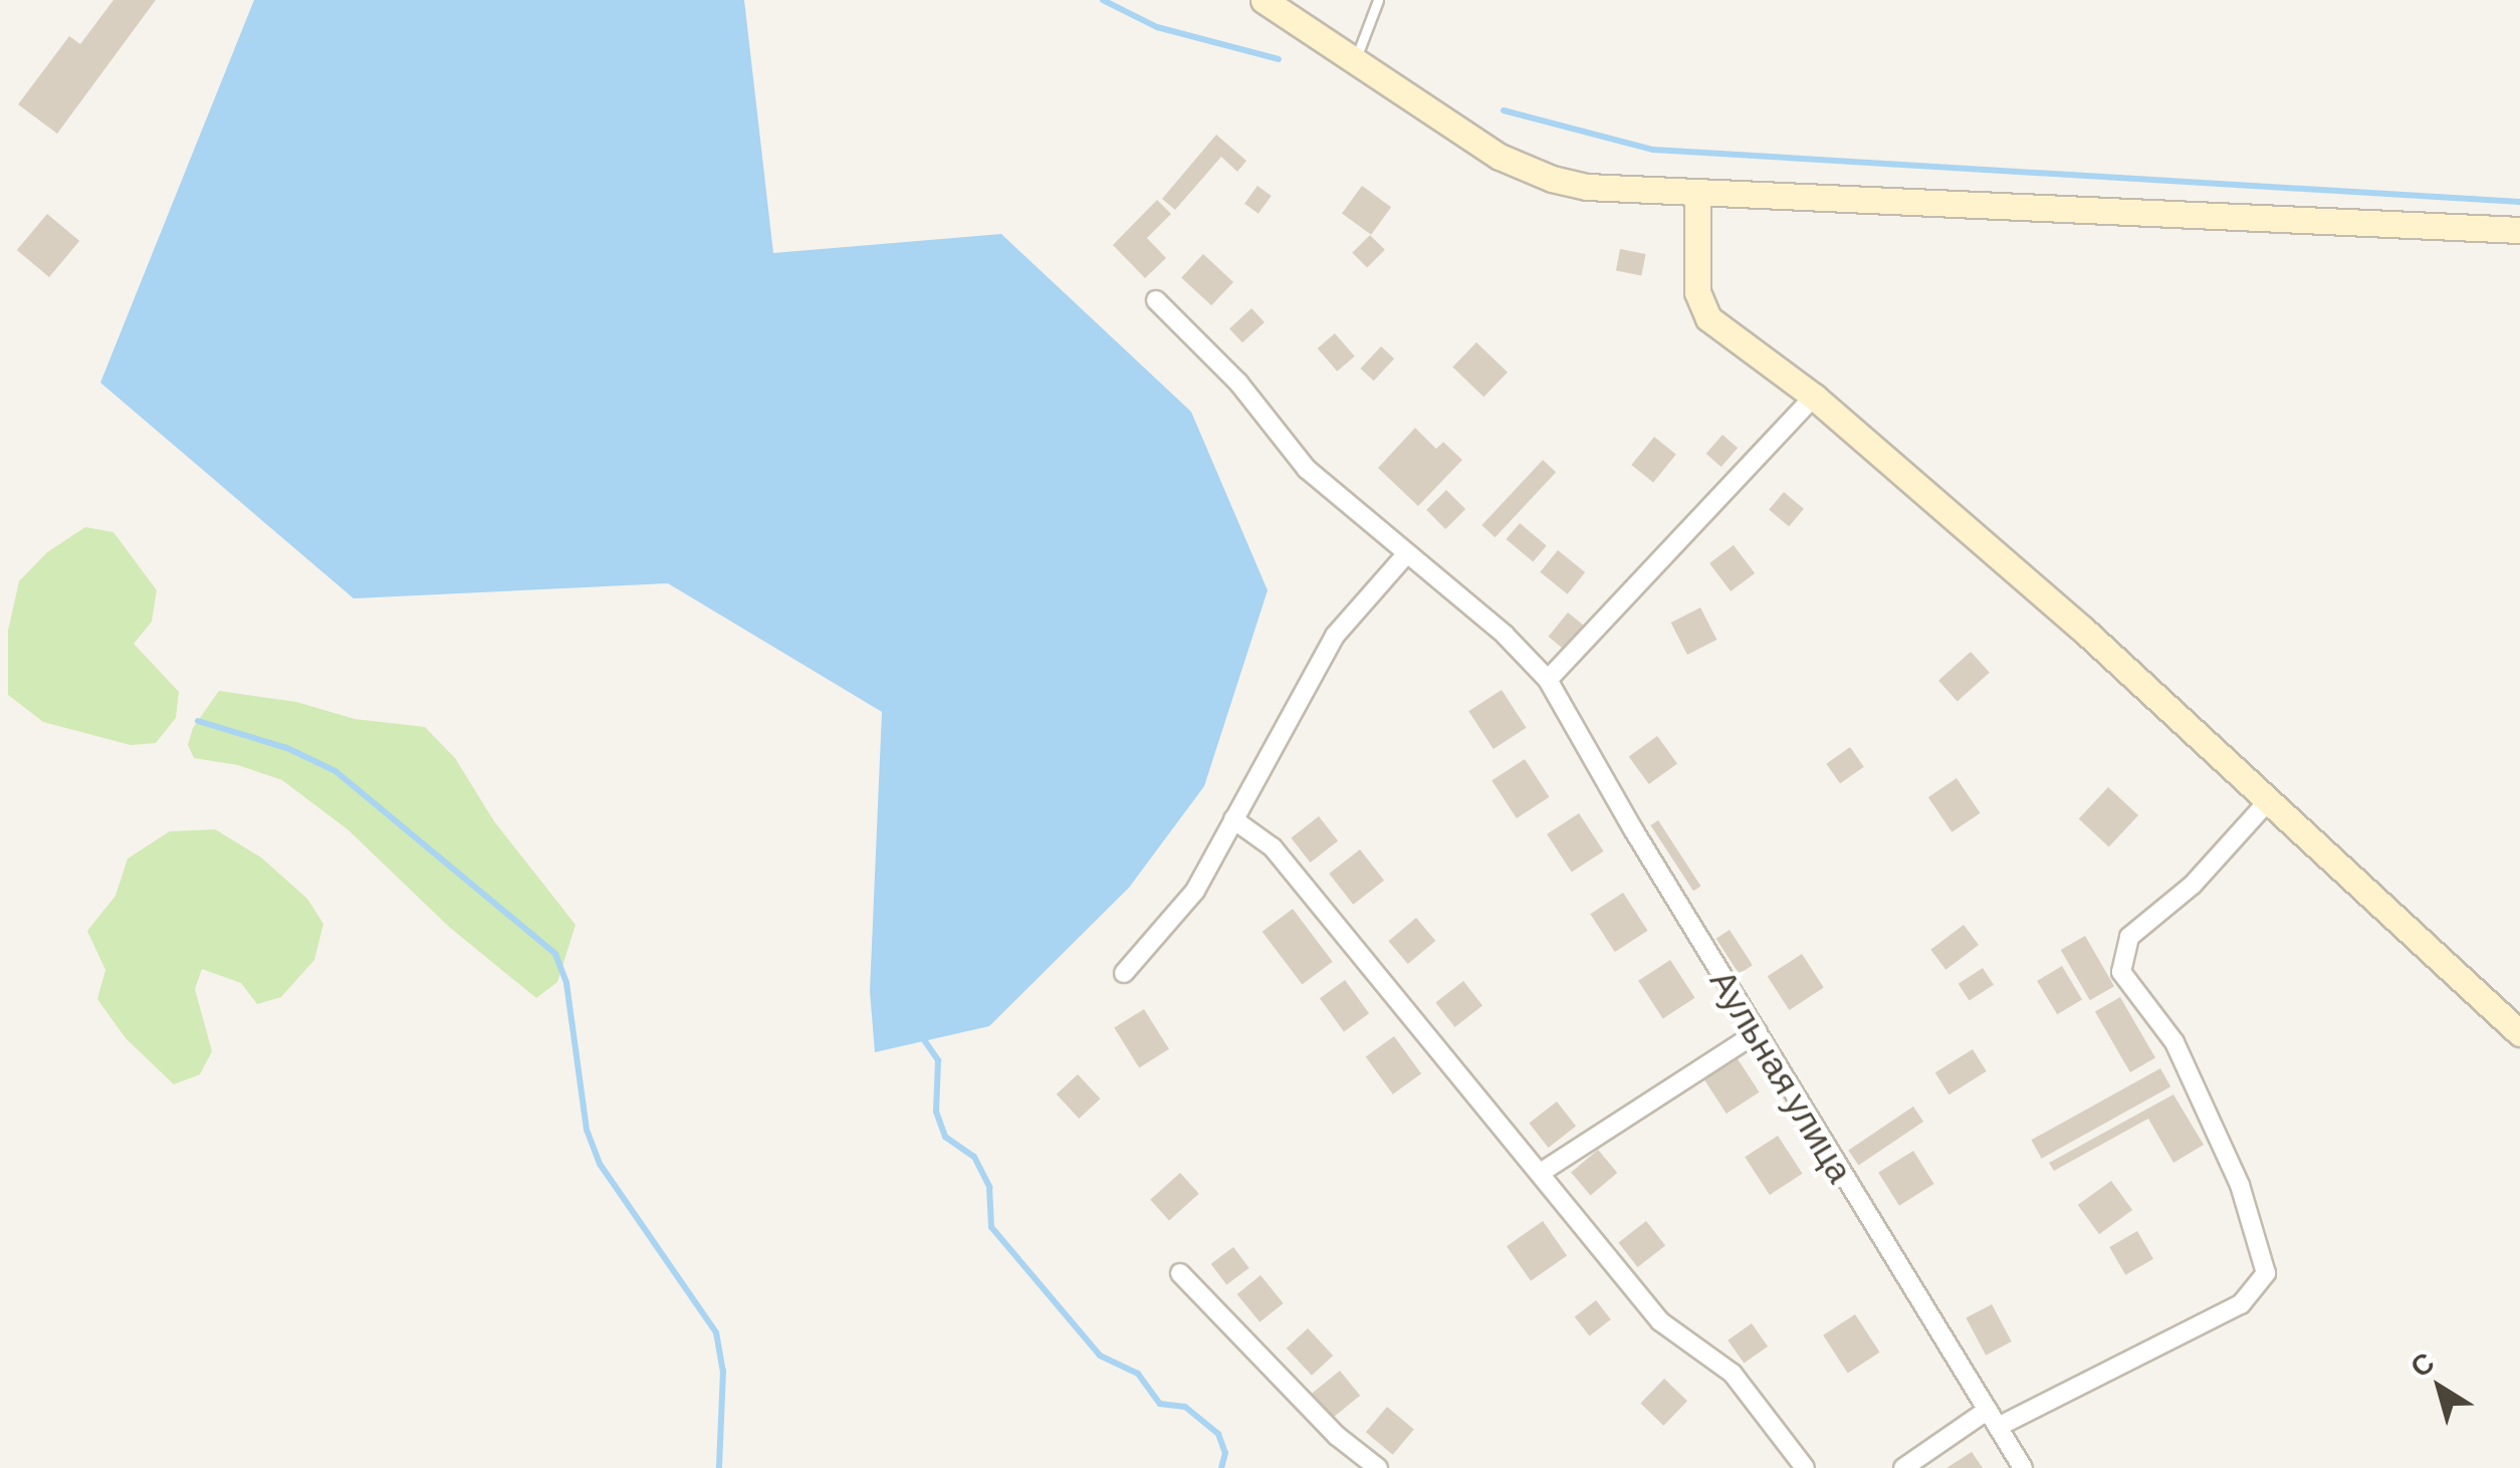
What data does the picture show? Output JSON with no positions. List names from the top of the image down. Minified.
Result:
{"streets":{"street":["Аульная улица"]},"north":"top left"}
